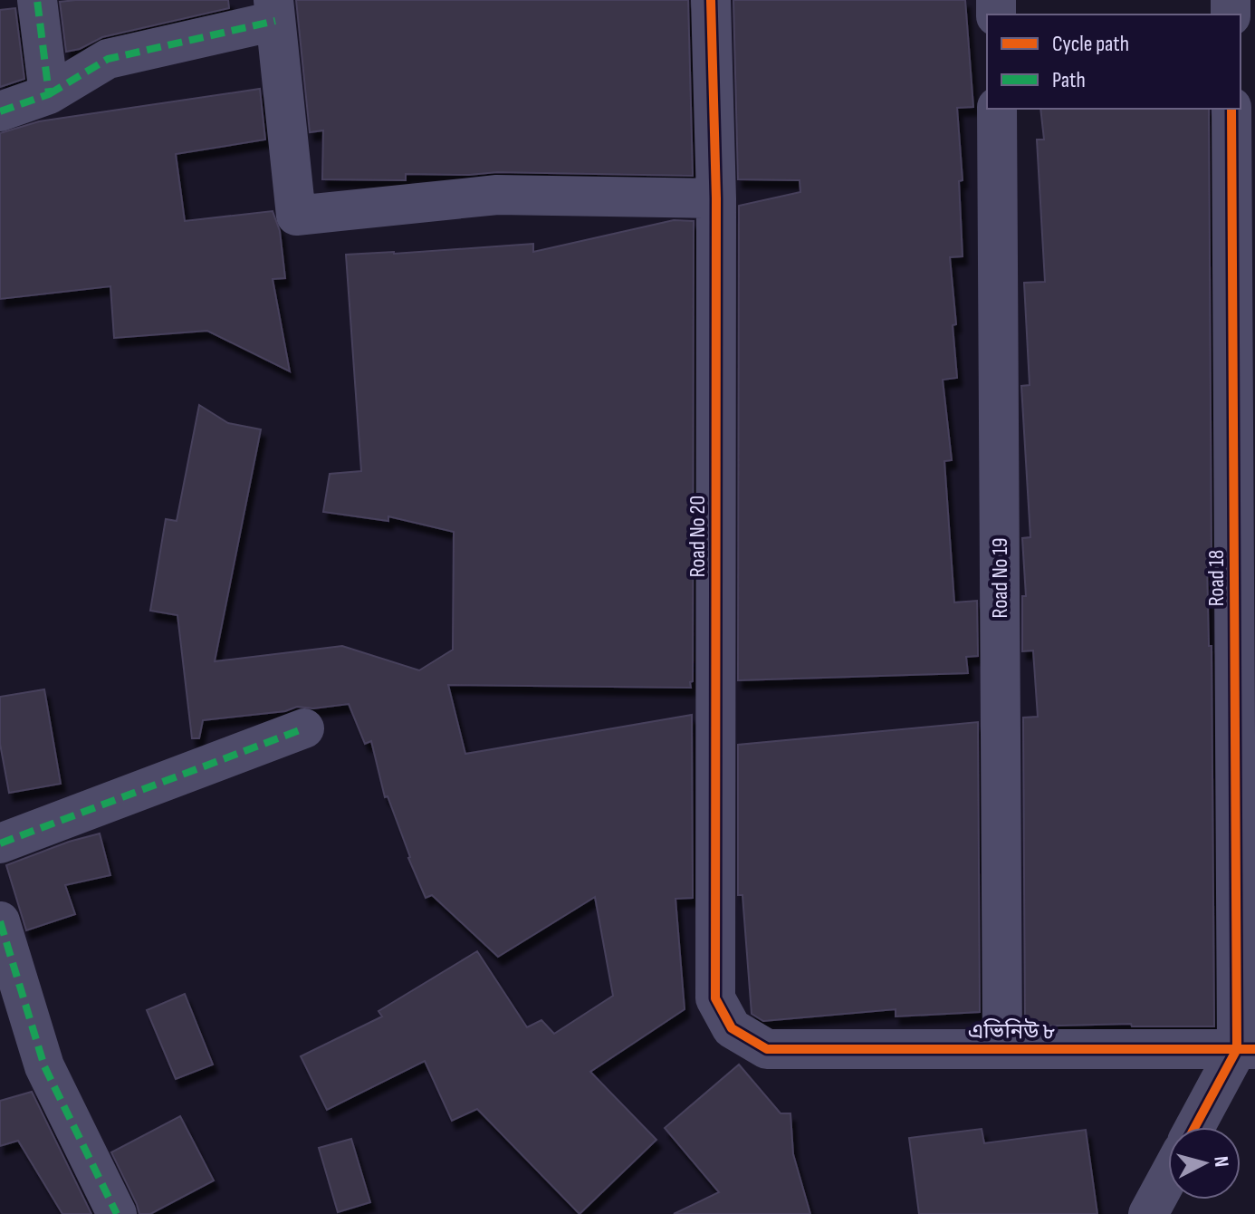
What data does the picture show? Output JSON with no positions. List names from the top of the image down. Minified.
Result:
{"streets":{"street":["Road No 20","Road No 19","Road 18","এভিনিউ ৮"]},"crossings":[["Road No 20","এভিনিউ ৮"],["Road No 19","এভিনিউ ৮"],["Road 18","এভিনিউ ৮"]],"legend":["Cycle path","Path"],"north":"right"}
